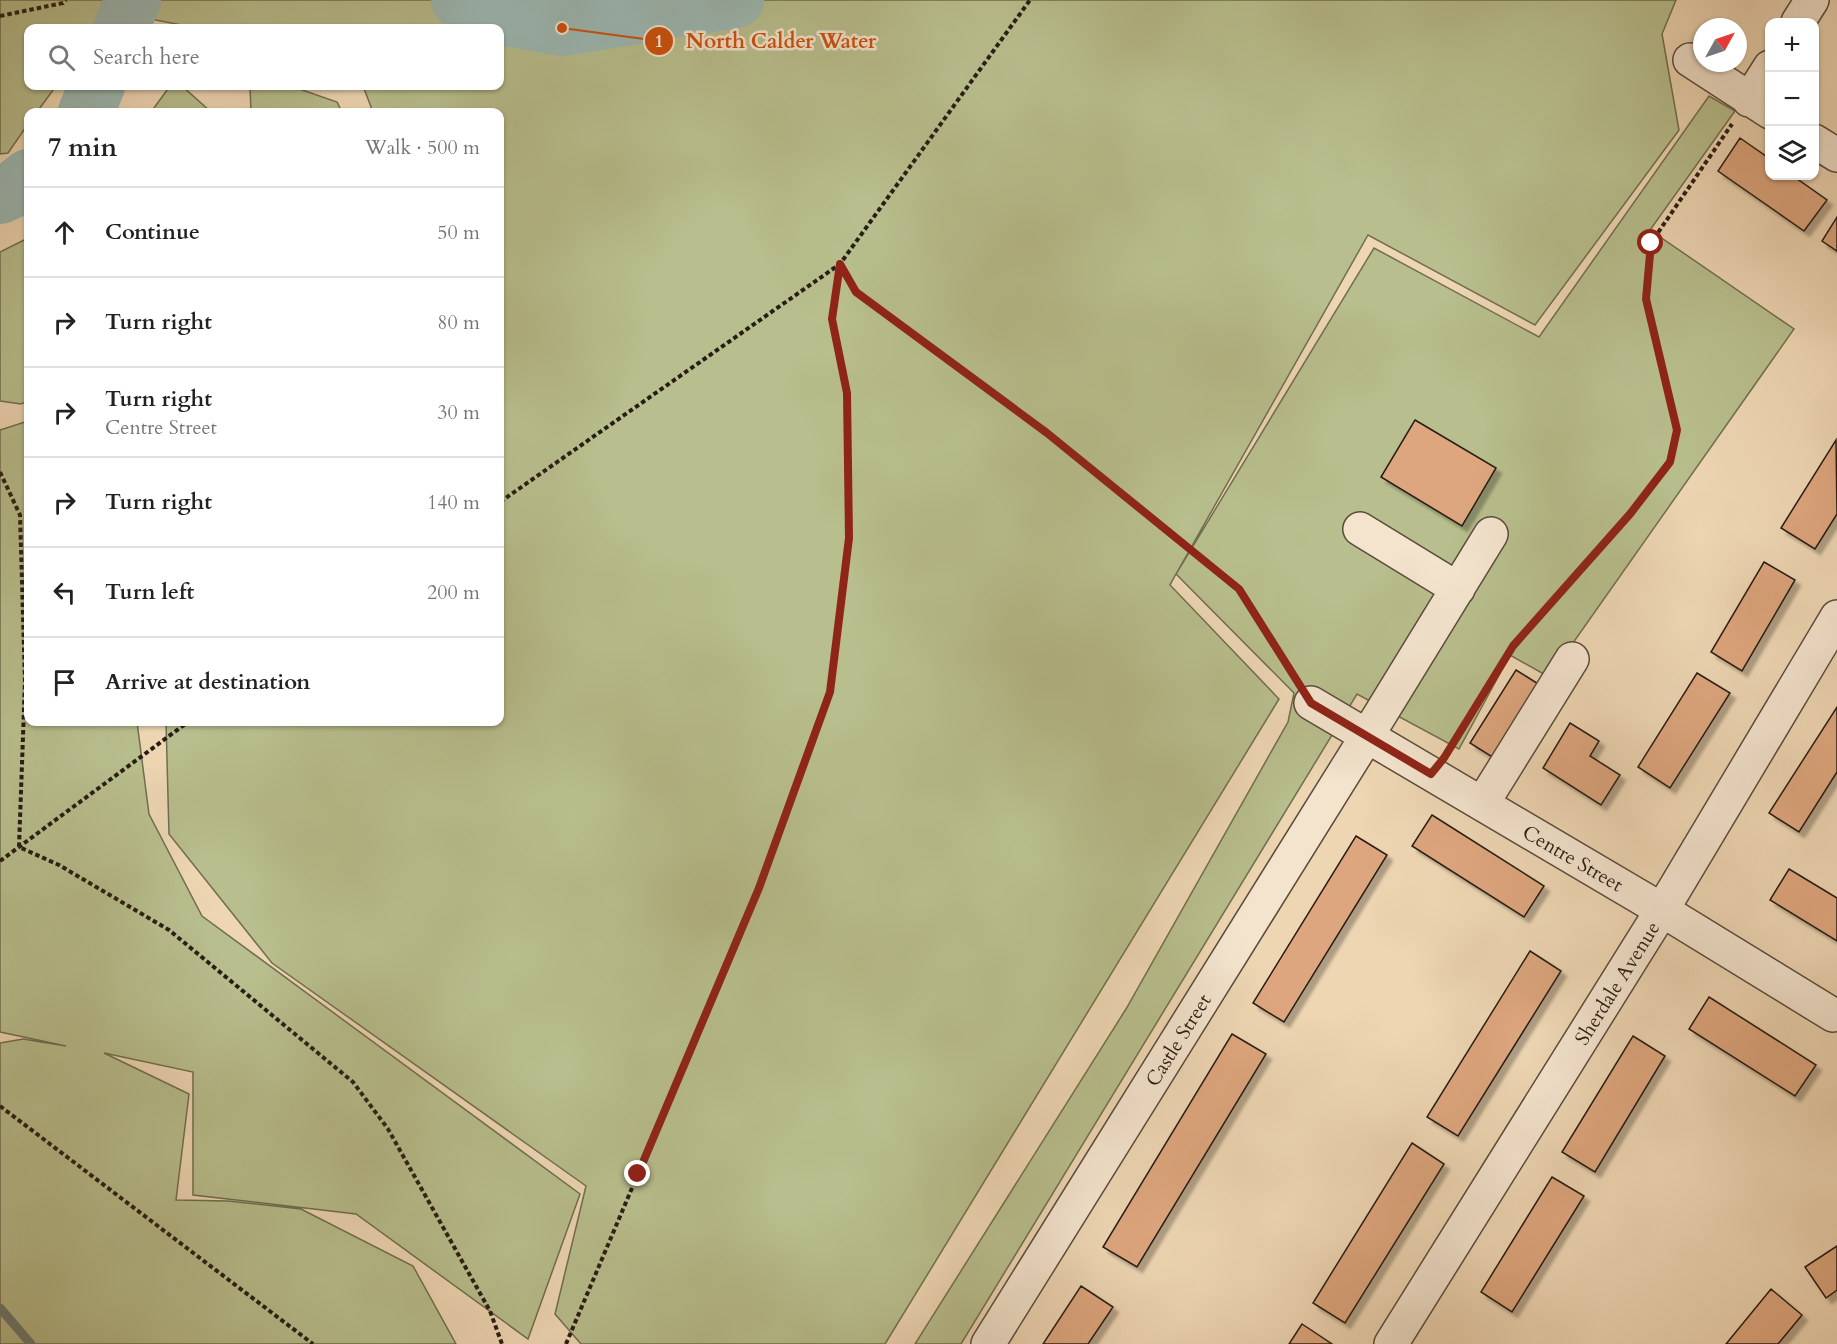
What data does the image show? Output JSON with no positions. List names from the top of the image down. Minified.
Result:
{"streets":{"street":["Centre Street","Sherdale Avenue","Castle Street"]},"crossings":[["Centre Street","Sherdale Avenue"],["Centre Street","Castle Street"]],"places":["North Calder Water"],"north":"top right","page":{"map_buttons":["+","−"],"search":"Search here","heading":["7 min","Walk · 500 m"],"list":[["Continue","50 m"],["Turn right","80 m"],["Turn right","Centre Street","30 m"],["Turn right","140 m"],["Turn left","200 m"],"Arrive at destination"]}}
